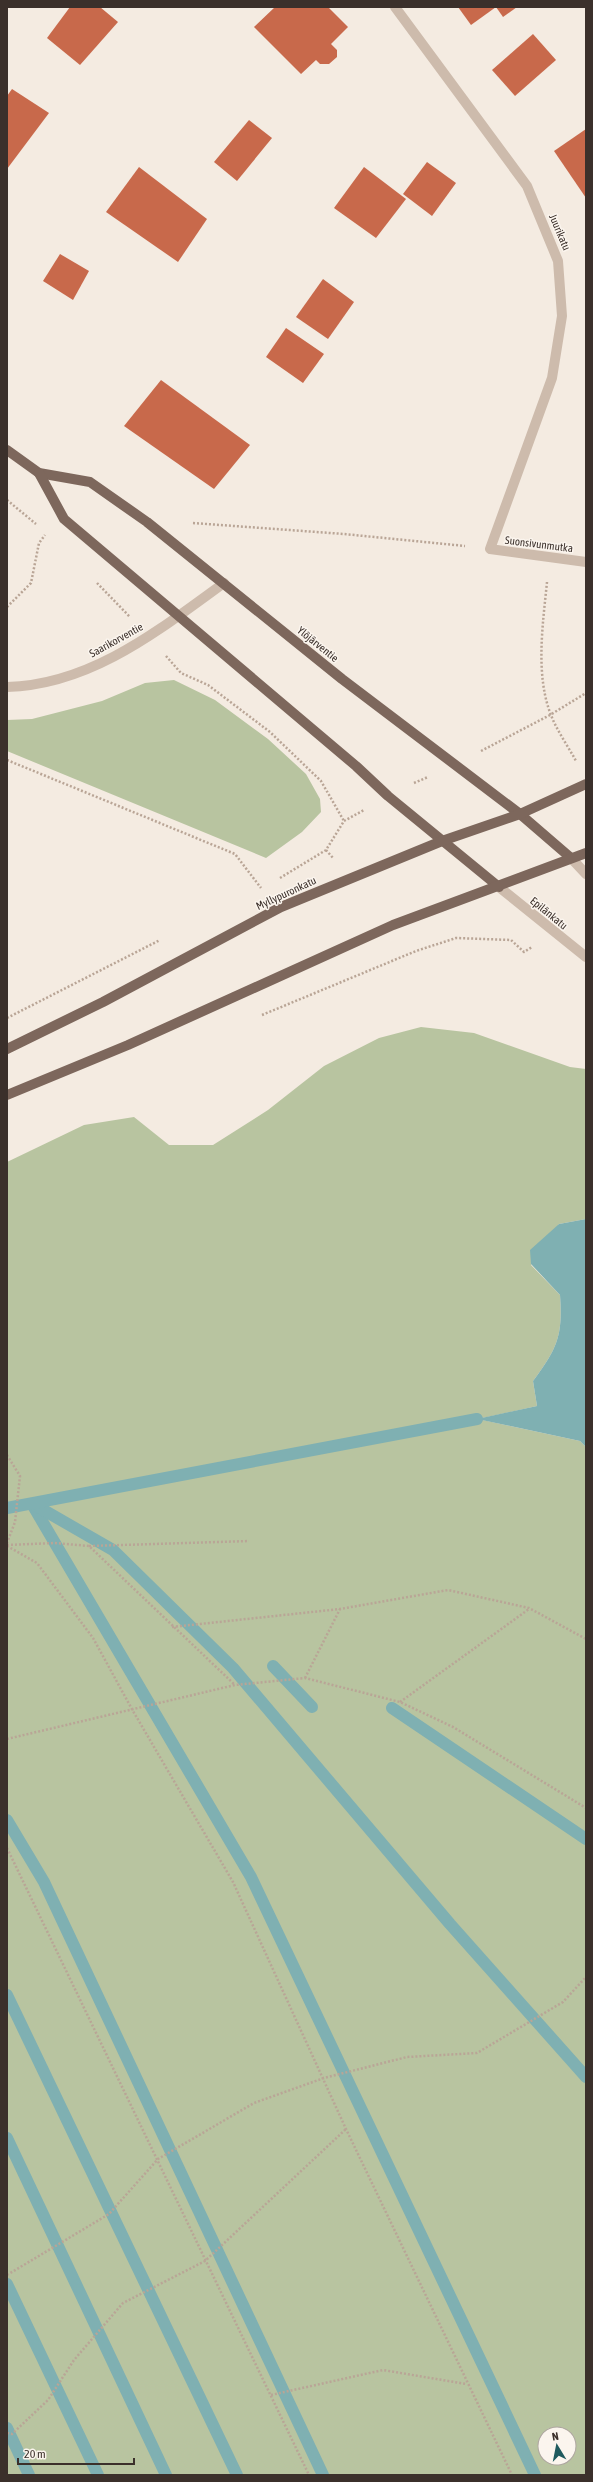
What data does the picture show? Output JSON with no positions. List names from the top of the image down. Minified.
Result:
{"streets":{"main road":["Ylöjärventie","Myllypuronkatu"],"street":["Juurikatu","Suonsivunmutka","Saarikorventie","Epilänkatu"]},"crossings":[["Juurikatu","Suonsivunmutka"],["Saarikorventie","Ylöjärventie"],["Ylöjärventie","Myllypuronkatu"],["Ylöjärventie","Epilänkatu"]],"scale_bar":"20 m","north":"top"}
